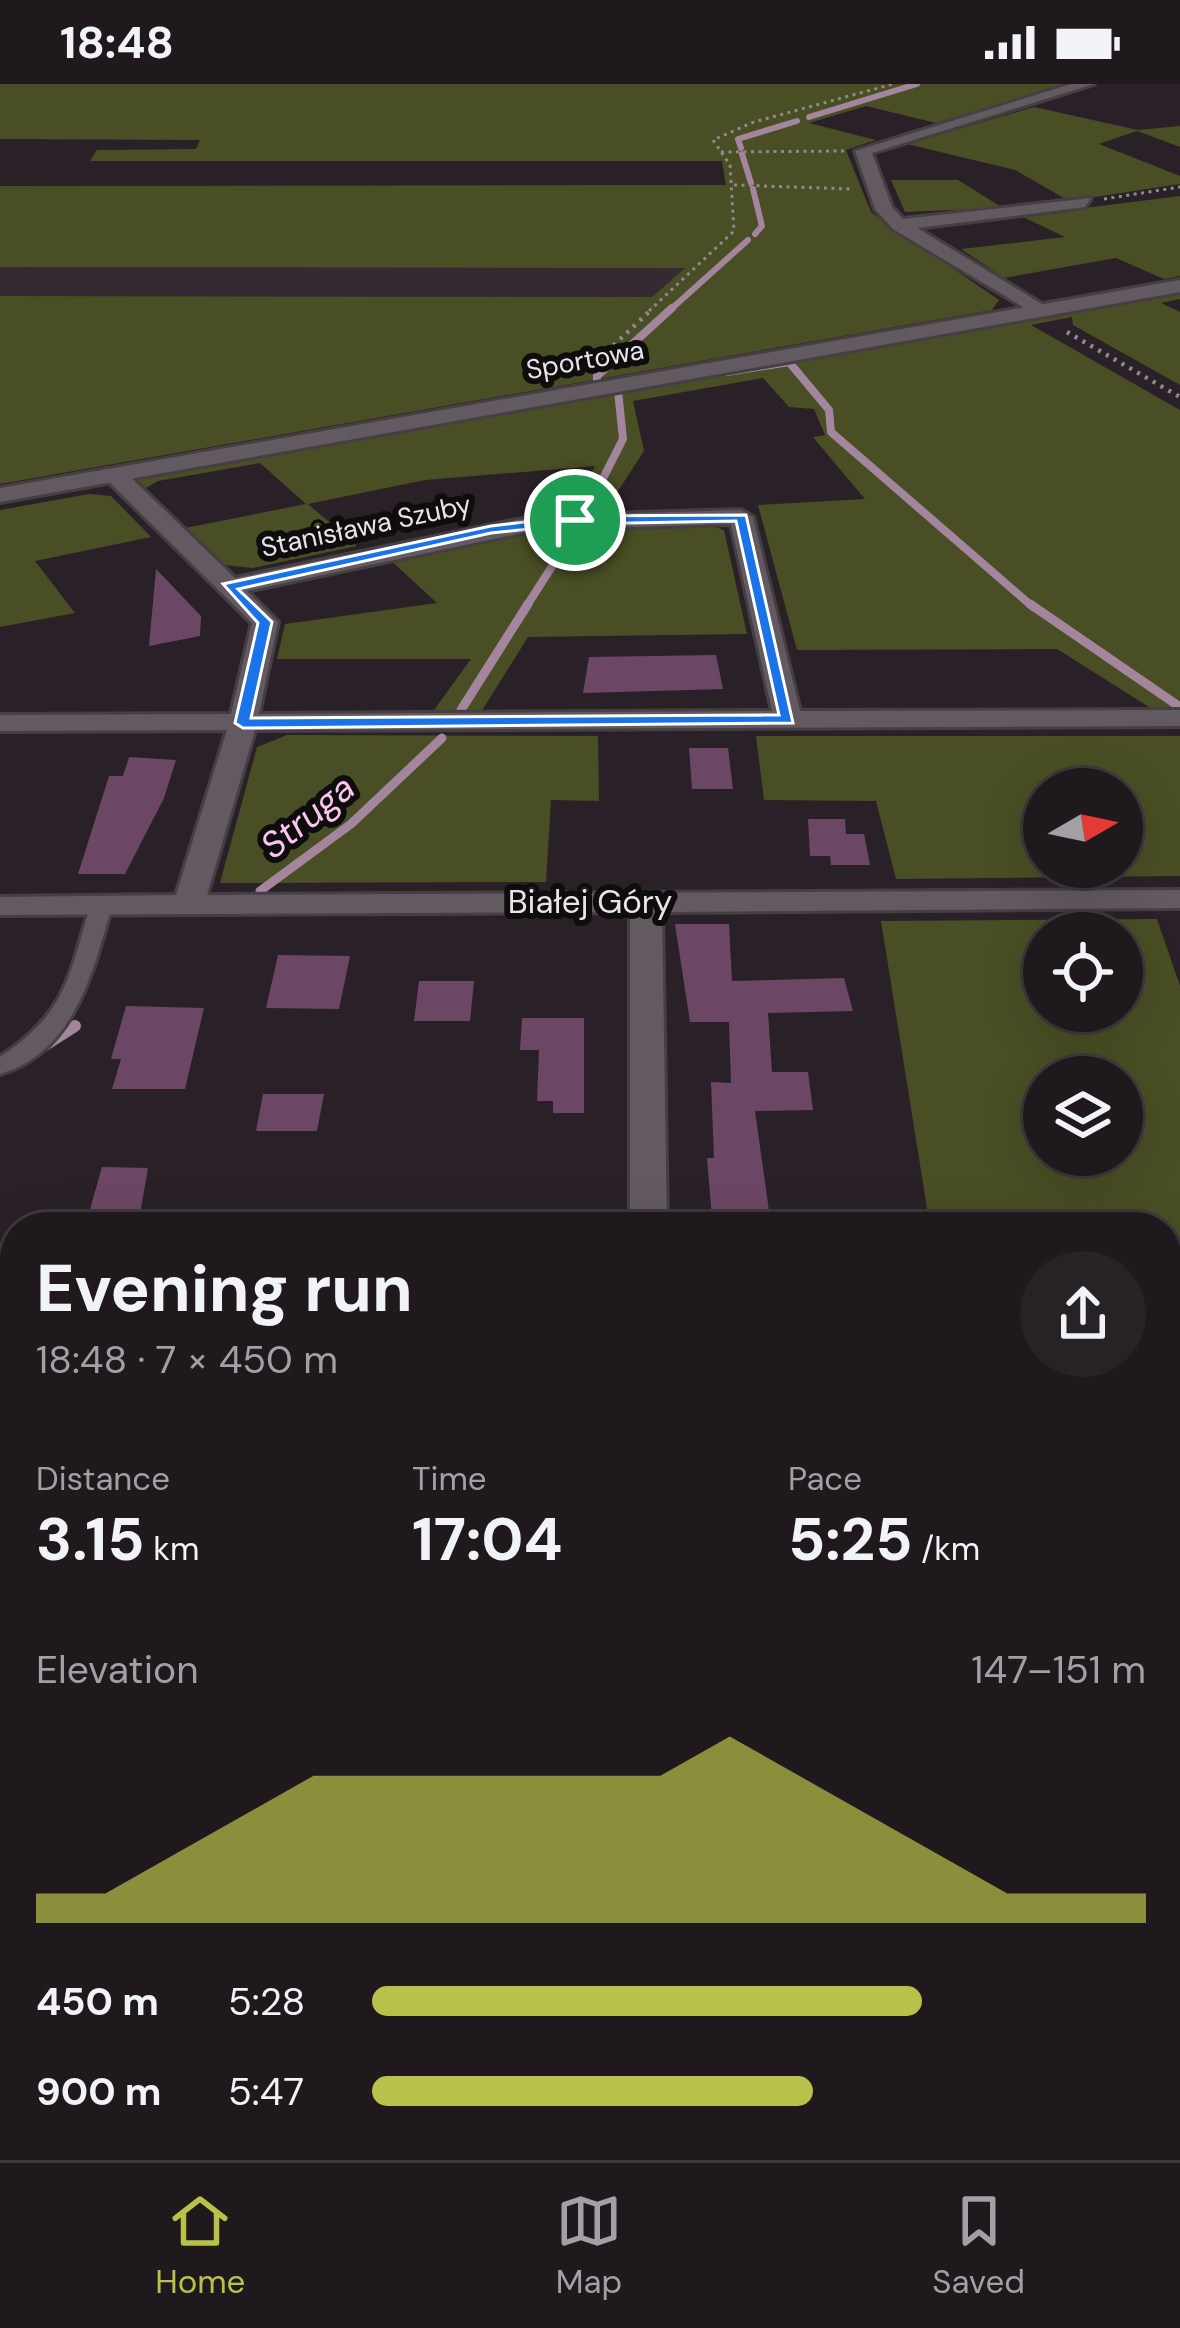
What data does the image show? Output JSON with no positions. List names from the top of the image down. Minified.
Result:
{"streets":{"street":["Sportowa","Stanisława Szuby","Białej Góry"]},"water":["Struga"],"north":"right","page":{"status":"18:48","heading":["Evening run","18:48 · 7 × 450 m"],"stats":[["Distance","3.15 km"],["Time","17:04"],["Pace","5:25 /km"]],"chart":["Elevation","147–151 m"],"list":[{"name":"450 m","note":"5:28"},{"name":"900 m","note":"5:47"}],"tabs":["Home","Map","Saved"]}}
